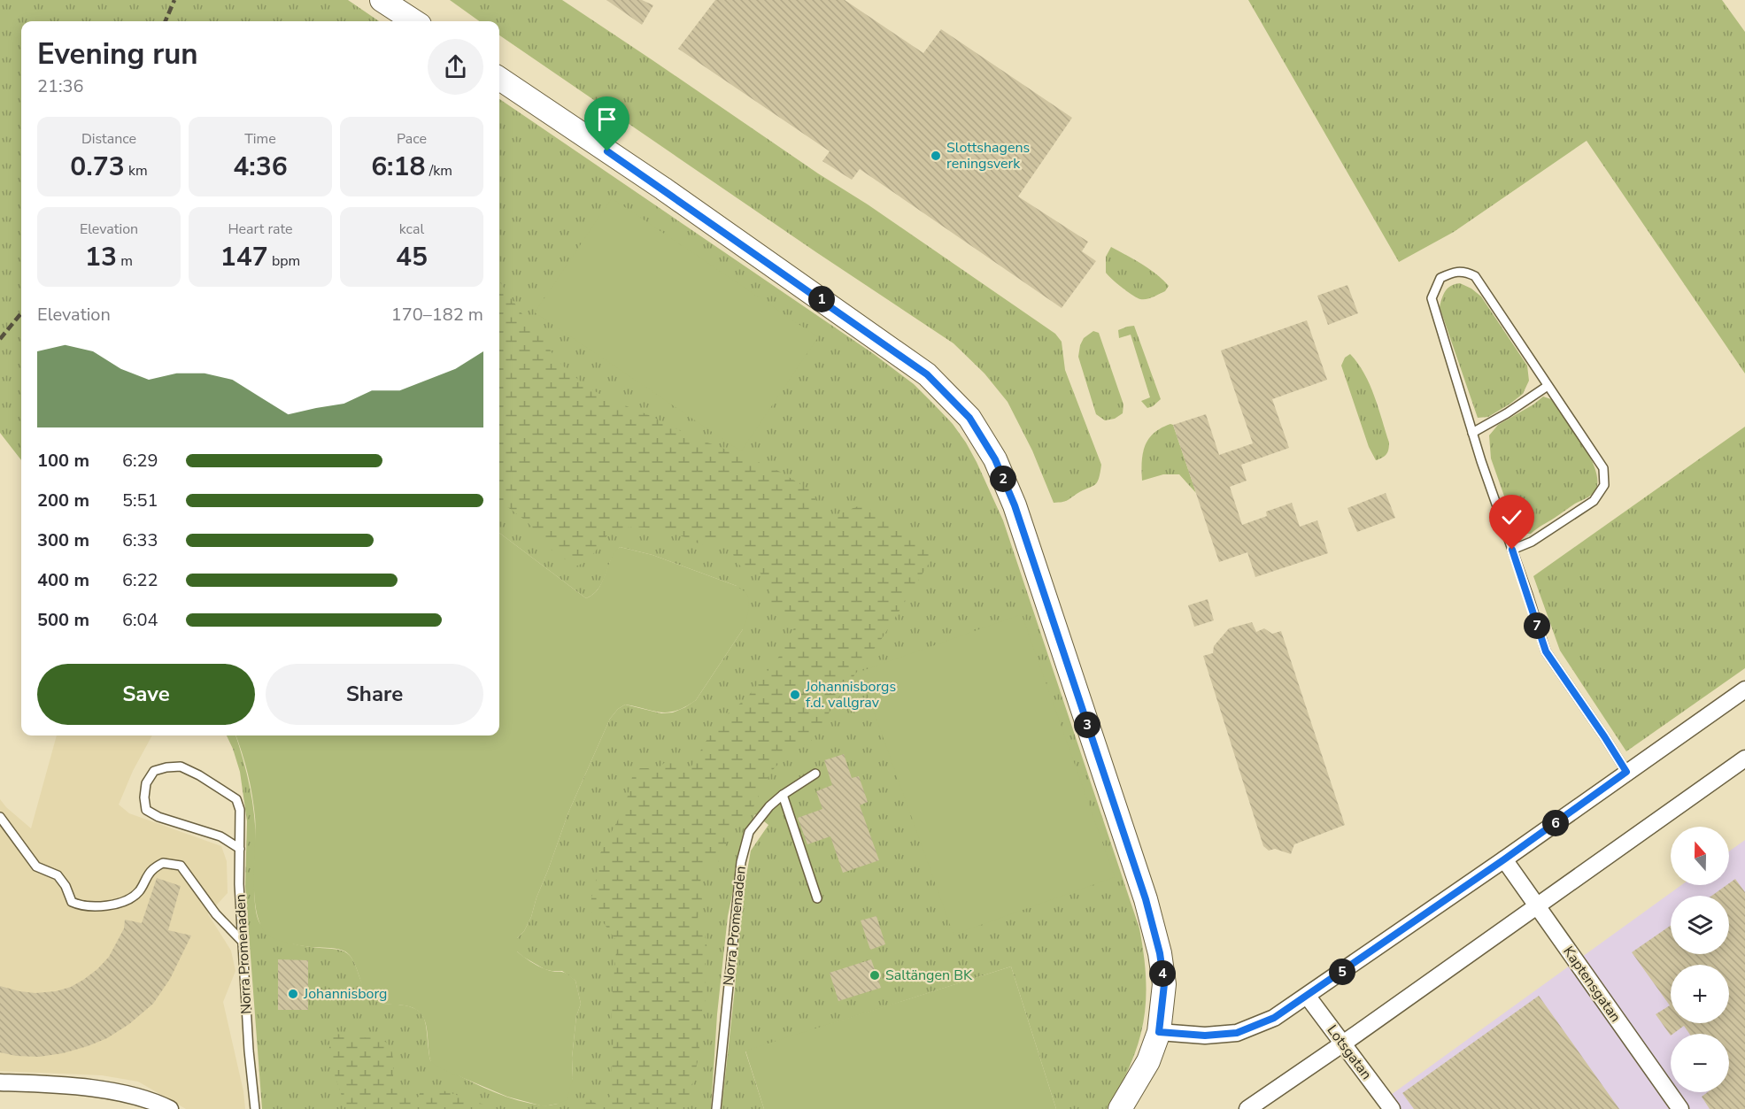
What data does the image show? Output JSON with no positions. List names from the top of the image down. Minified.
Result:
{"streets":{"street":["Kaptensgatan","Lotsgatan"],"lane":["Norra Promenaden"]},"places":["Slottshagens reningsverk","Johannisborgs f.d. vallgrav","Saltängen BK","Johannisborg"],"north":"top","page":{"heading":["Evening run","21:36"],"stats":[["Distance","0.73 km"],["Time","4:36"],["Pace","6:18 /km"],["Elevation","13 m"],["Heart rate","147 bpm"],["kcal","45"]],"pins":["1","2","7","3","6","5","4"],"chart":["Elevation","170–182 m"],"list":[{"name":"100 m","note":"6:29"},{"name":"200 m","note":"5:51"},{"name":"300 m","note":"6:33"},{"name":"400 m","note":"6:22"},{"name":"500 m","note":"6:04"}],"buttons":["Save","Share"],"map_buttons":["+","−"]}}
